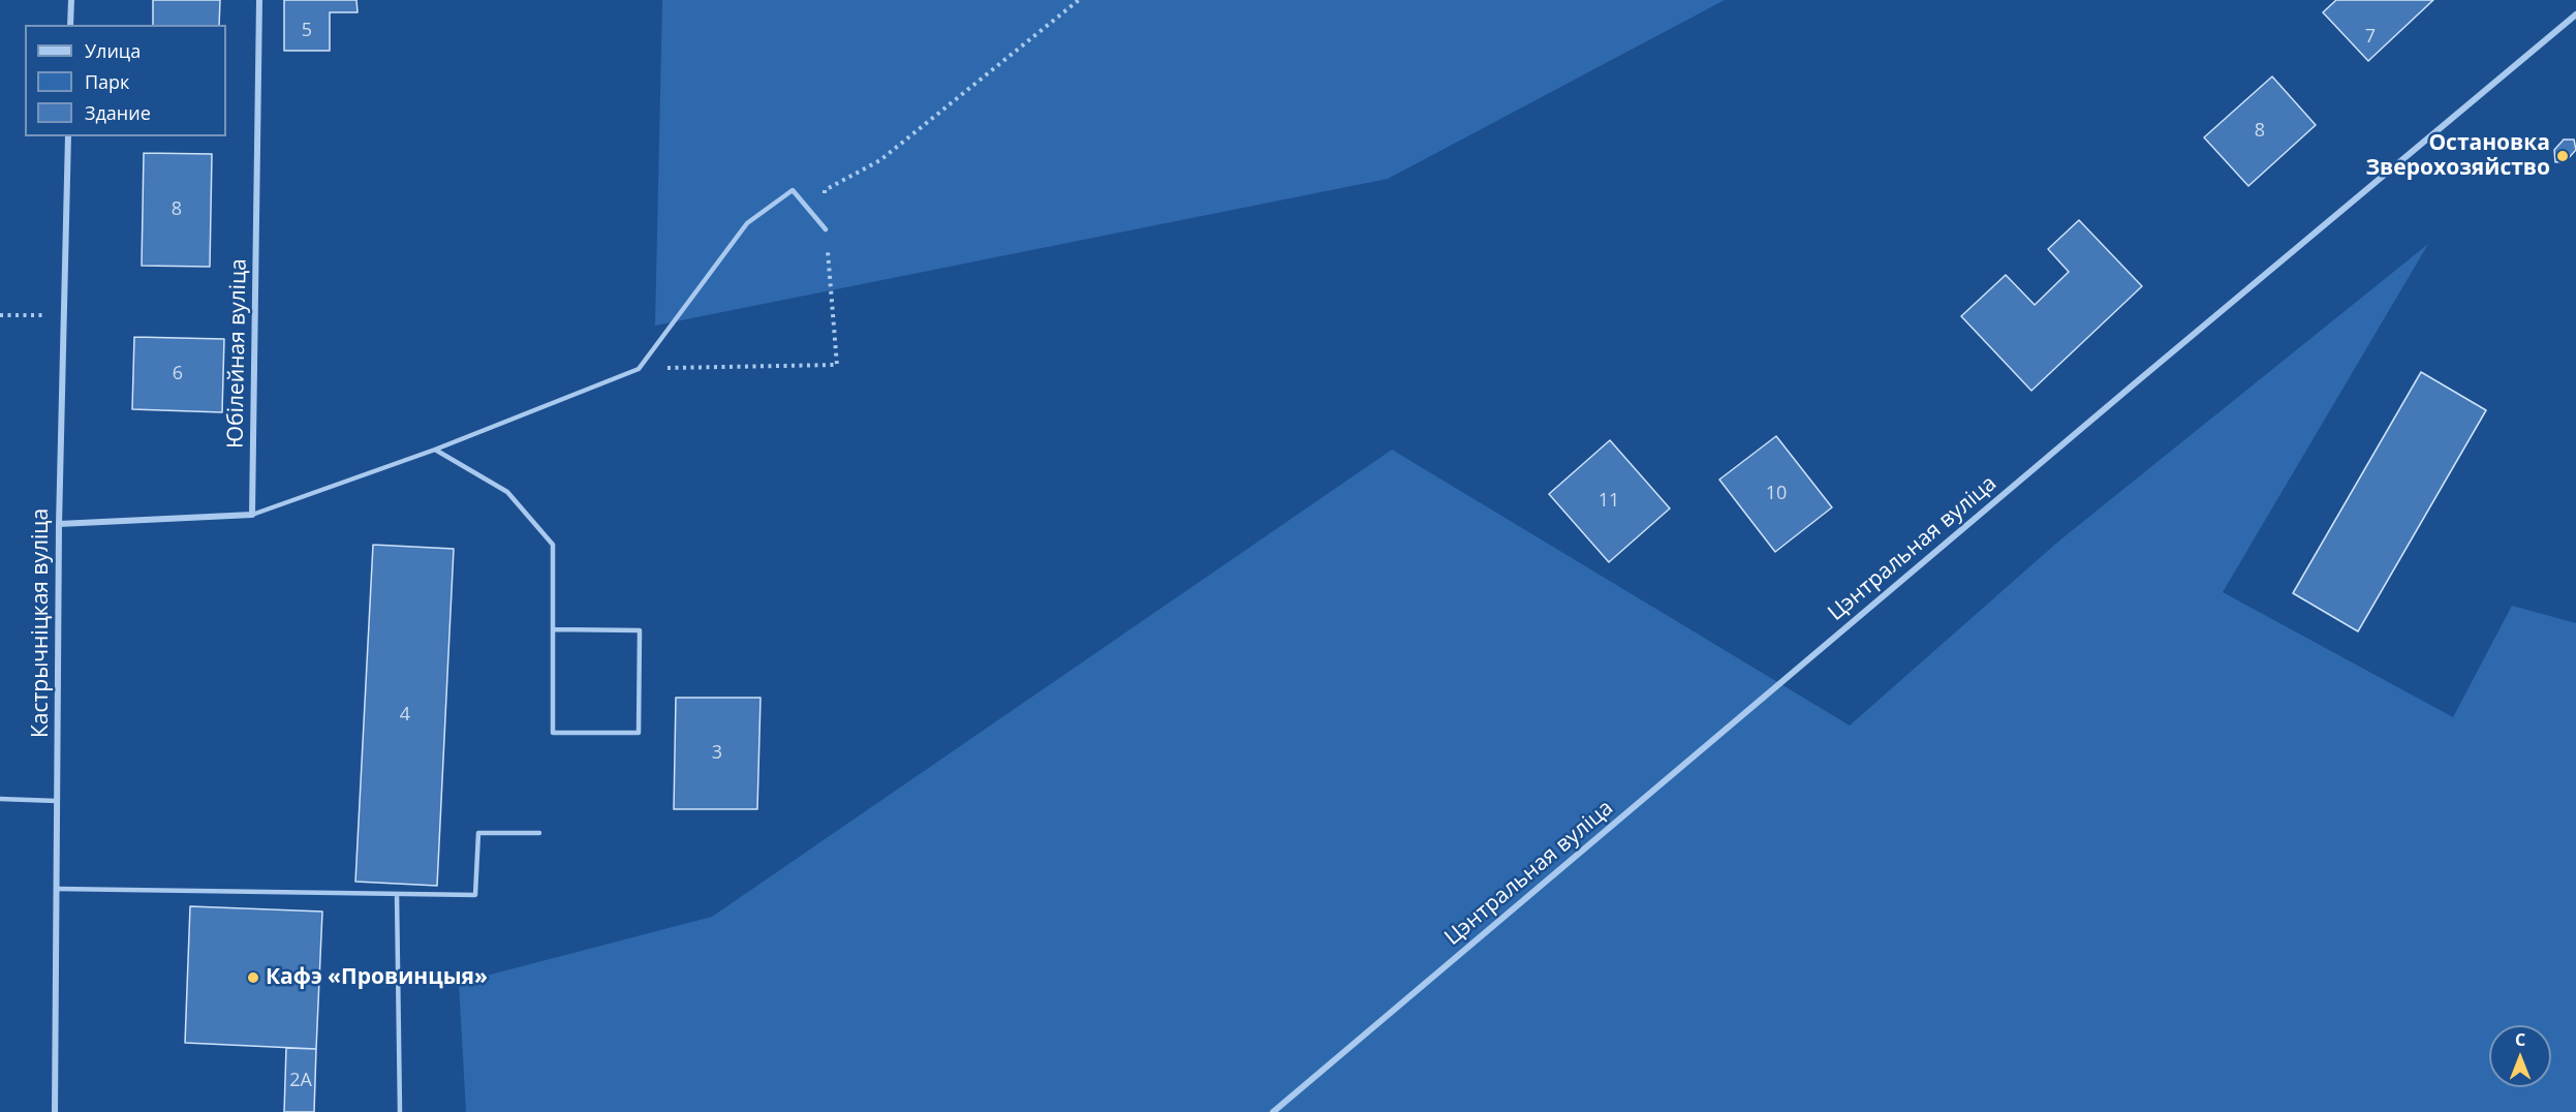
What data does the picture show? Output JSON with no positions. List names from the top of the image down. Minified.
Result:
{"streets":{"street":["Юбілейная вуліца","Цэнтральная вуліца","Кастрычніцкая вуліца"]},"places":["Остановка Зверохозяйство","Кафэ «Провинцыя»"],"house_numbers":["5","7","8","8","6","10","11","4","3","2А"],"legend":["Улица","Парк","Здание"],"north":"top"}
